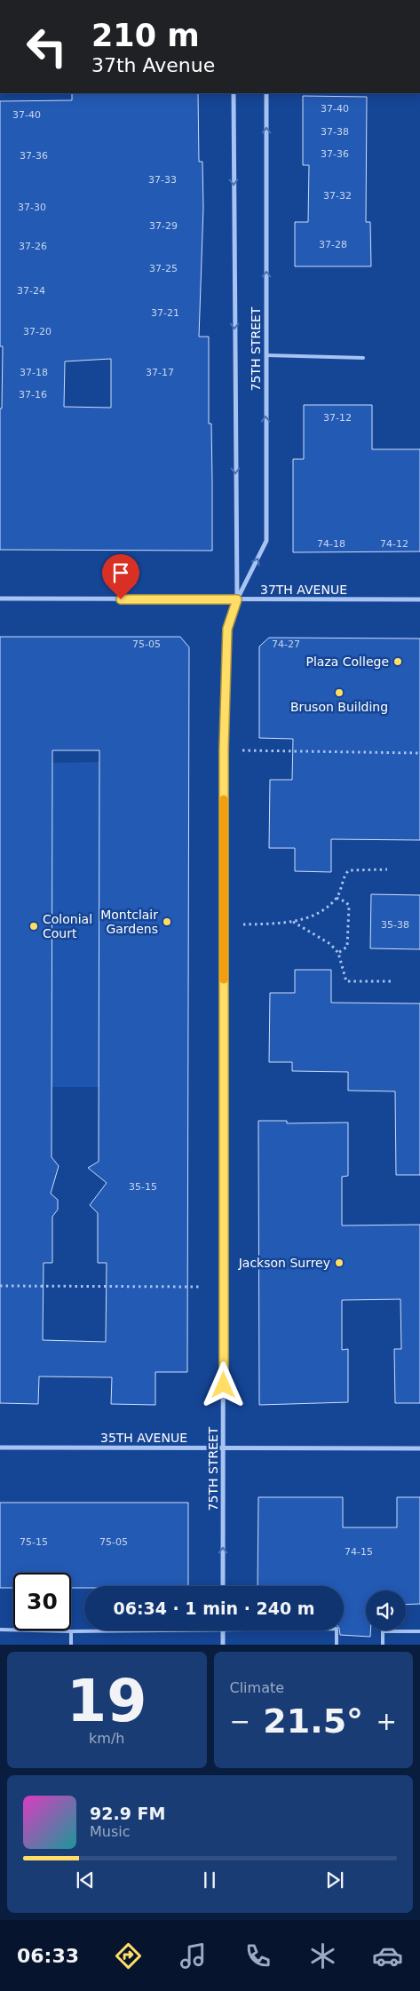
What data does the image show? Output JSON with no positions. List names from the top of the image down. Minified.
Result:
{"streets":{"street":["75TH STREET","37TH AVENUE","35TH AVENUE"]},"crossings":[["75TH STREET","37TH AVENUE"],["75TH STREET","35TH AVENUE"]],"places":["Plaza College","Bruson Building","Montclair Gardens","Colonial Court","Jackson Surrey"],"house_numbers":["37-40","37-40","37-38","37-36","37-36","37-33","37-32","37-30","37-29","37-28","37-26","37-25","37-24","37-21","37-20","37-18","37-17","37-16","37-12","74-18","74-12","75-05","74-27","35-38","35-15","75-15","75-05","74-15"],"page":{"turn":["210 m","37th Avenue"],"limit":"30","trip":"06:34 · 1 min · 240 m","tile":[["19","km/h"],"Climate"],"heat":["−","21.5°","+"],"song":["92.9 FM","Music"],"tabs":"06:33"}}
